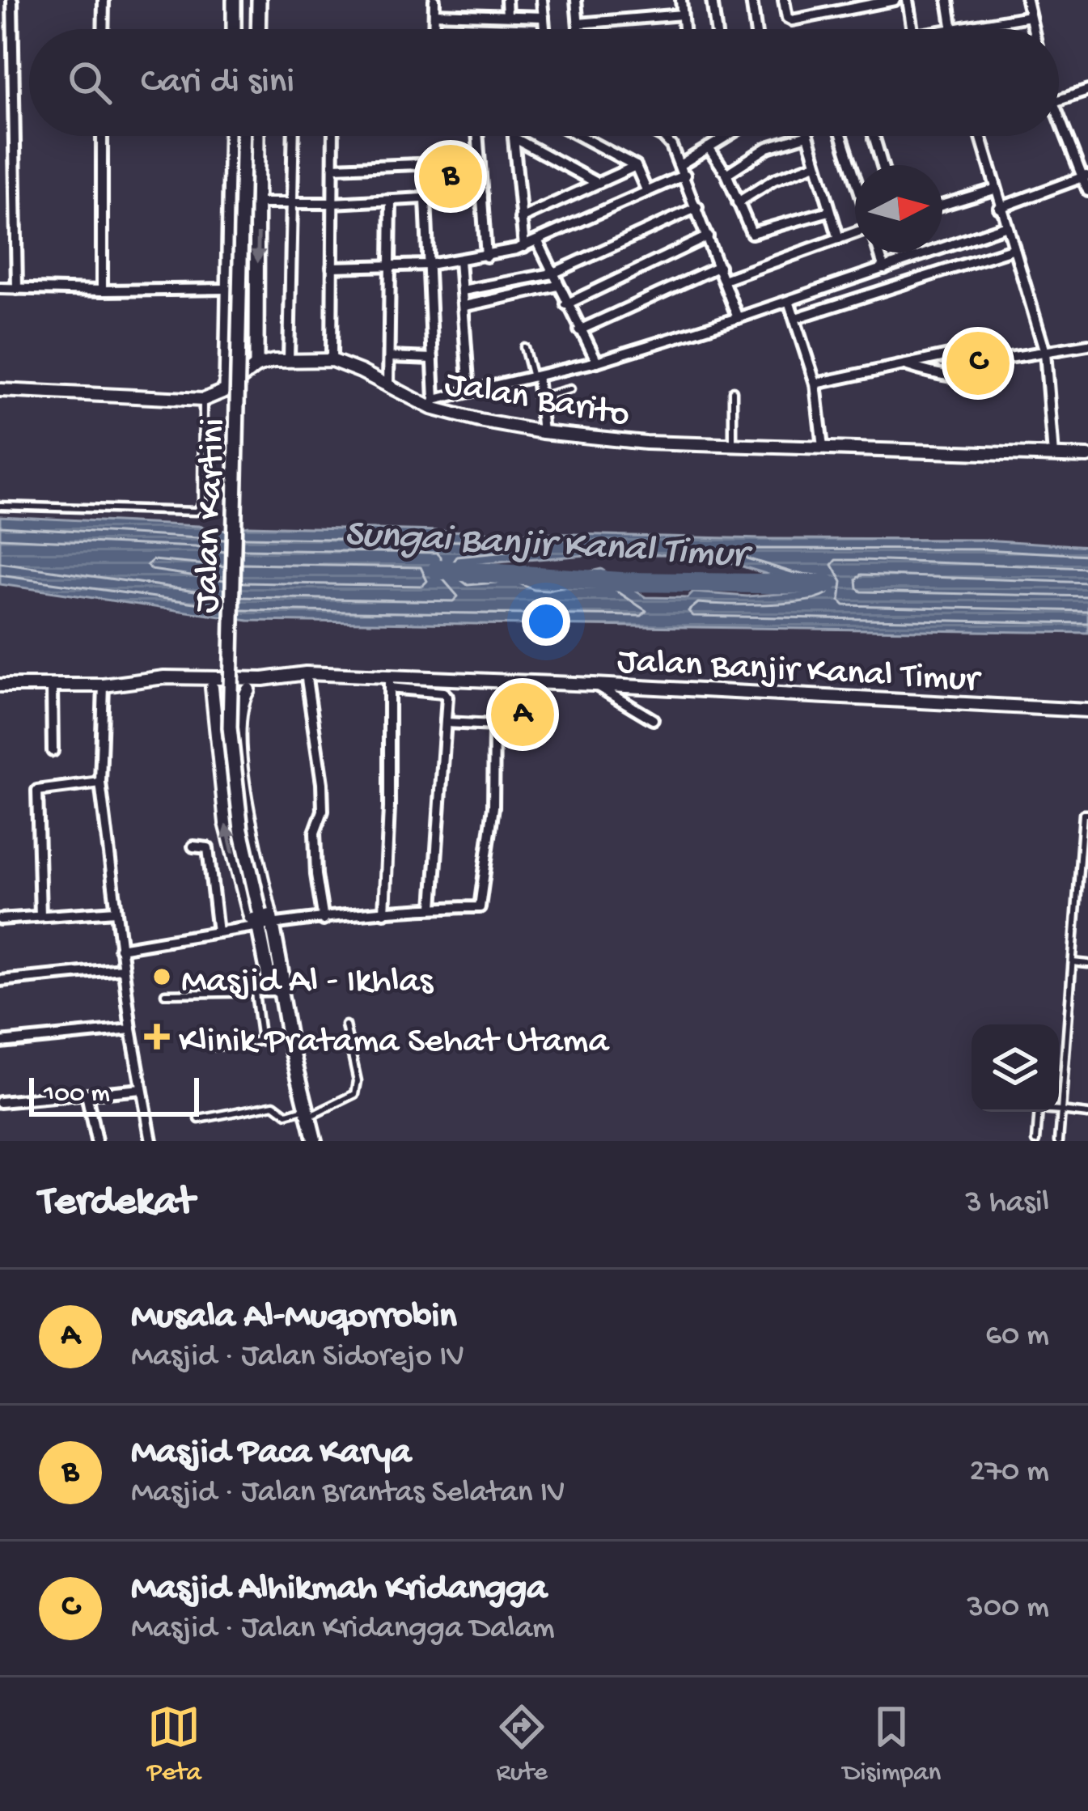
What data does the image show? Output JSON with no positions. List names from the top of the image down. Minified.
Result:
{"streets":{"main road":["Jalan Kartini"],"street":["Jalan Barito","Jalan Banjir Kanal Timur"]},"crossings":[["Jalan Barito","Jalan Kartini"]],"water":["Sungai Banjir Kanal Timur"],"places":{"other":["Masjid Al - Ikhlas"],"health":["Klinik Pratama Sehat Utama"]},"scale_bar":"100 m","north":"right","page":{"search":"Cari di sini","pins":["B","C","A"],"scale":"100 m","heading":["Terdekat","3 hasil"],"list":[{"mark":"A","name":"Musala Al-Muqorrobin","note":"Masjid · Jalan Sidorejo IV","value":"60 m"},{"mark":"B","name":"Masjid Paca Karya","note":"Masjid · Jalan Brantas Selatan IV","value":"270 m"},{"mark":"C","name":"Masjid Alhikmah Kridangga","note":"Masjid · Jalan Kridangga Dalam","value":"300 m"}],"nav":["Peta","Rute","Disimpan"]}}
